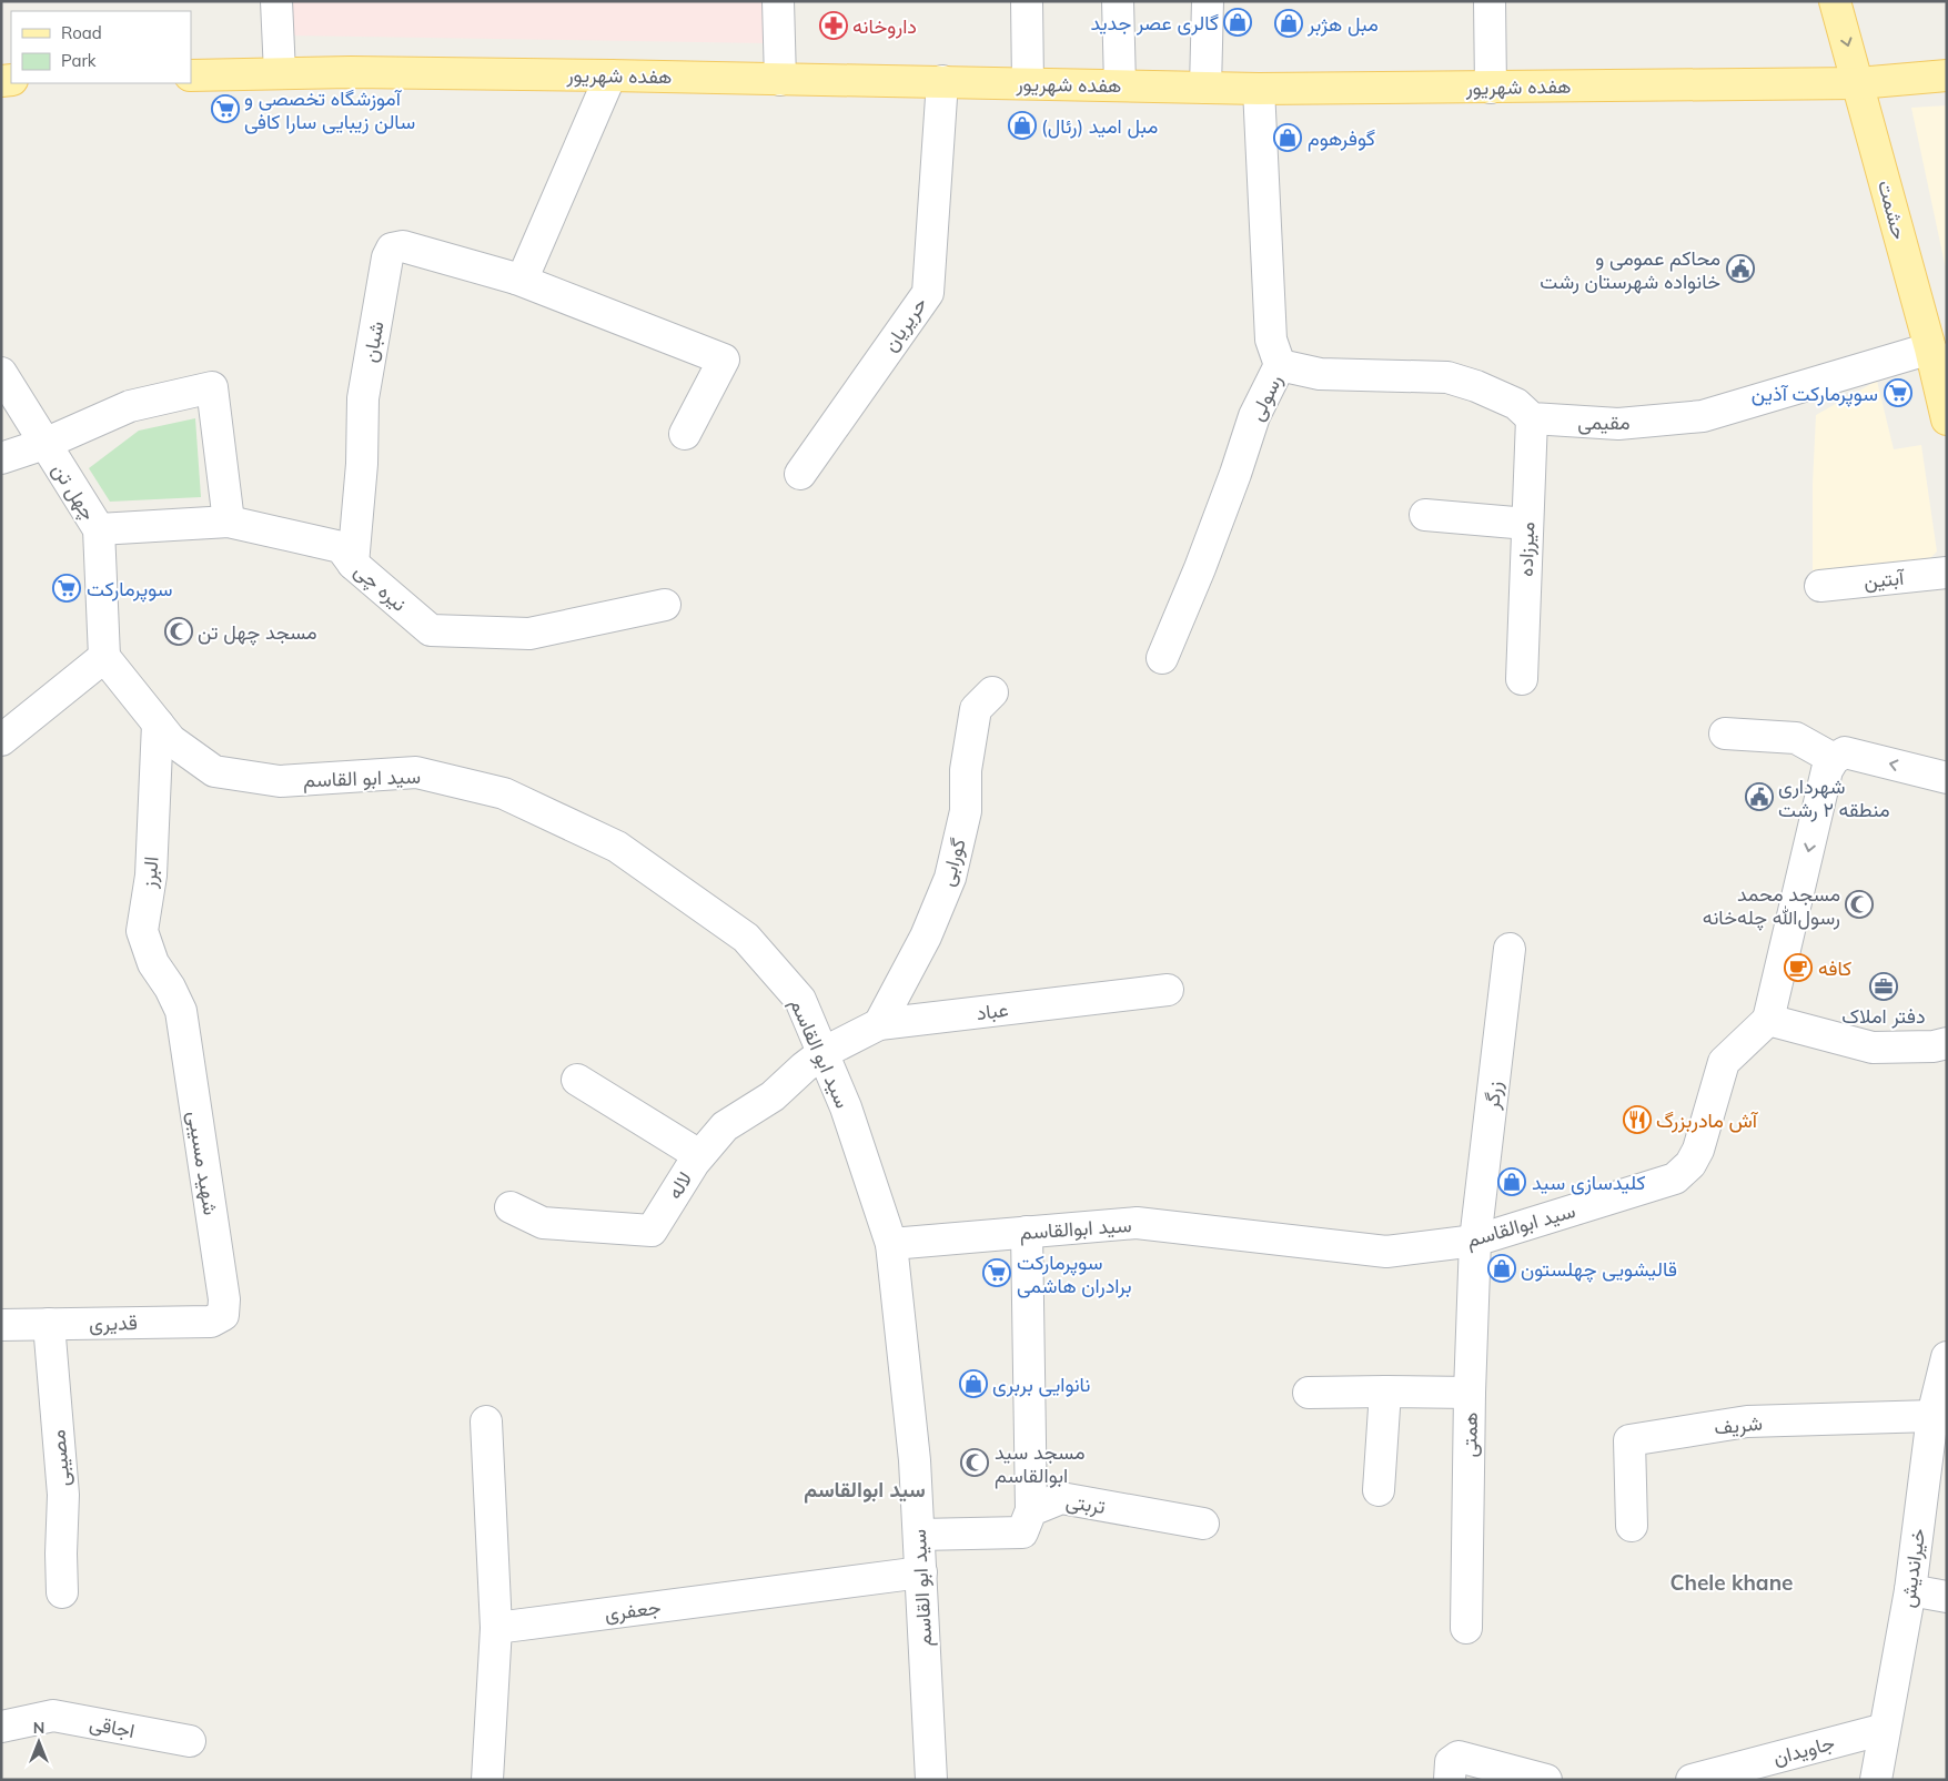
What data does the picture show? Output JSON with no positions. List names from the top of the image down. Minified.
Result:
{"streets":{"main road":["هفده شهریور","حشمت"],"street":["حریریان","شبان","رسولی","مقیمی","چهل تن","میرزاده","آبتین","نیره چی","سید ابو القاسم","گورابی","البرز","عباد","زرگر","شهید مسیبی","لاله","سید ابوالقاسم","قدیری","شریف","همتی","مصیبی","تربتی","خیراندیش","جعفری","اجاقی","جاویدان"]},"crossings":[["هفده شهریور","حشمت"],["هفده شهریور","حریریان"],["هفده شهریور","رسولی"],["حشمت","مقیمی"],["شبان","نیره چی"],["مقیمی","میرزاده"],["چهل تن","نیره چی"],["چهل تن","سید ابو القاسم"],["سید ابو القاسم","البرز"],["سید ابو القاسم","عباد"],["سید ابو القاسم","لاله"],["سید ابو القاسم","سید ابوالقاسم"],["سید ابو القاسم","جعفری"],["گورابی","عباد"],["البرز","شهید مسیبی"],["عباد","لاله"],["زرگر","سید ابوالقاسم"],["زرگر","همتی"],["شهید مسیبی","قدیری"],["سید ابوالقاسم","همتی"],["قدیری","مصیبی"],["شریف","خیراندیش"],["خیراندیش","جاویدان"]],"districts":["سید ابوالقاسم","Chele khane"],"places":{"shop":["گالری عصر جدید","مبل هژبر","مبل امید (رئال)","گوفرهوم","کلیدسازی سید","قالیشویی چهلستون","نانوایی بربری"],"pharmacy":["داروخانه"],"supermarket":["آموزشگاه تخصصی و سالن زیبایی سارا کافی","سوپرمارکت آذین","سوپرمارکت","سوپرمارکت برادران هاشمی"],"public building":["محاکم عمومی و خانواده شهرستان رشت","شهرداری منطقه ۲ رشت"],"mosque":["مسجد چهل تن","مسجد محمد رسول‌‌الله چله‌خانه","مسجد سید ابوالقاسم"],"cafe":["کافه"],"office":["دفتر املاک"],"restaurant":["آش مادربزرگ"]},"legend":["Road","Park"],"north":"top"}
